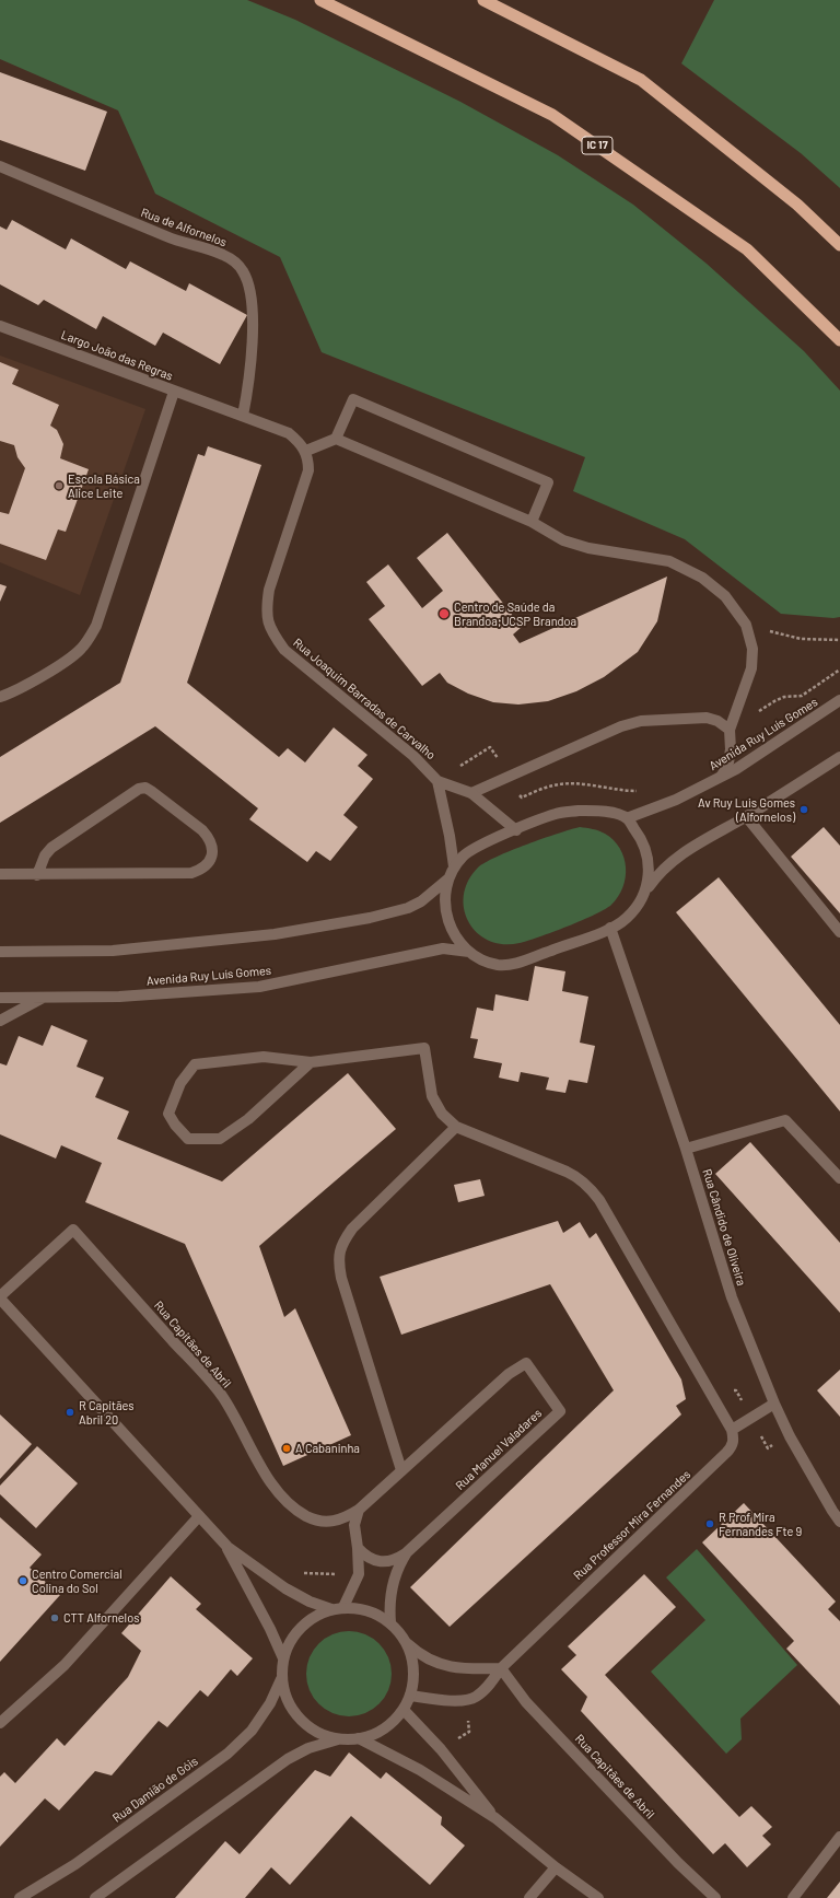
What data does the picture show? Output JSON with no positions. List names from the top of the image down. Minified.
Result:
{"streets":{"highway":["IC 17"],"street":["Rua de Alfornelos","Largo João das Regras","Rua Joaquim Barradas de Carvalho","Avenida Ruy Luís Gomes","Rua Cândido de Oliveira","Rua Capitães de Abril","Rua Manuel Valadares","Rua Professor Mira Fernandes","Rua Damião de Góis"]},"crossings":[["Rua Capitães de Abril","Rua Manuel Valadares"],["Rua Capitães de Abril","Rua Professor Mira Fernandes"],["Rua Capitães de Abril","Rua Damião de Góis"],["Rua Manuel Valadares","Rua Professor Mira Fernandes"],["Rua Manuel Valadares","Rua Damião de Góis"],["Rua Professor Mira Fernandes","Rua Damião de Góis"]],"places":["Escola Básica Alice Leite","Centro de Saúde da Brandoa;UCSP Brandoa","Av Ruy Luis Gomes (Alfornelos)","R Capitães Abril 20","A Cabaninha","R Prof Mira Fernandes Fte 9","Centro Comercial Colina do Sol","CTT Alfornelos"]}
